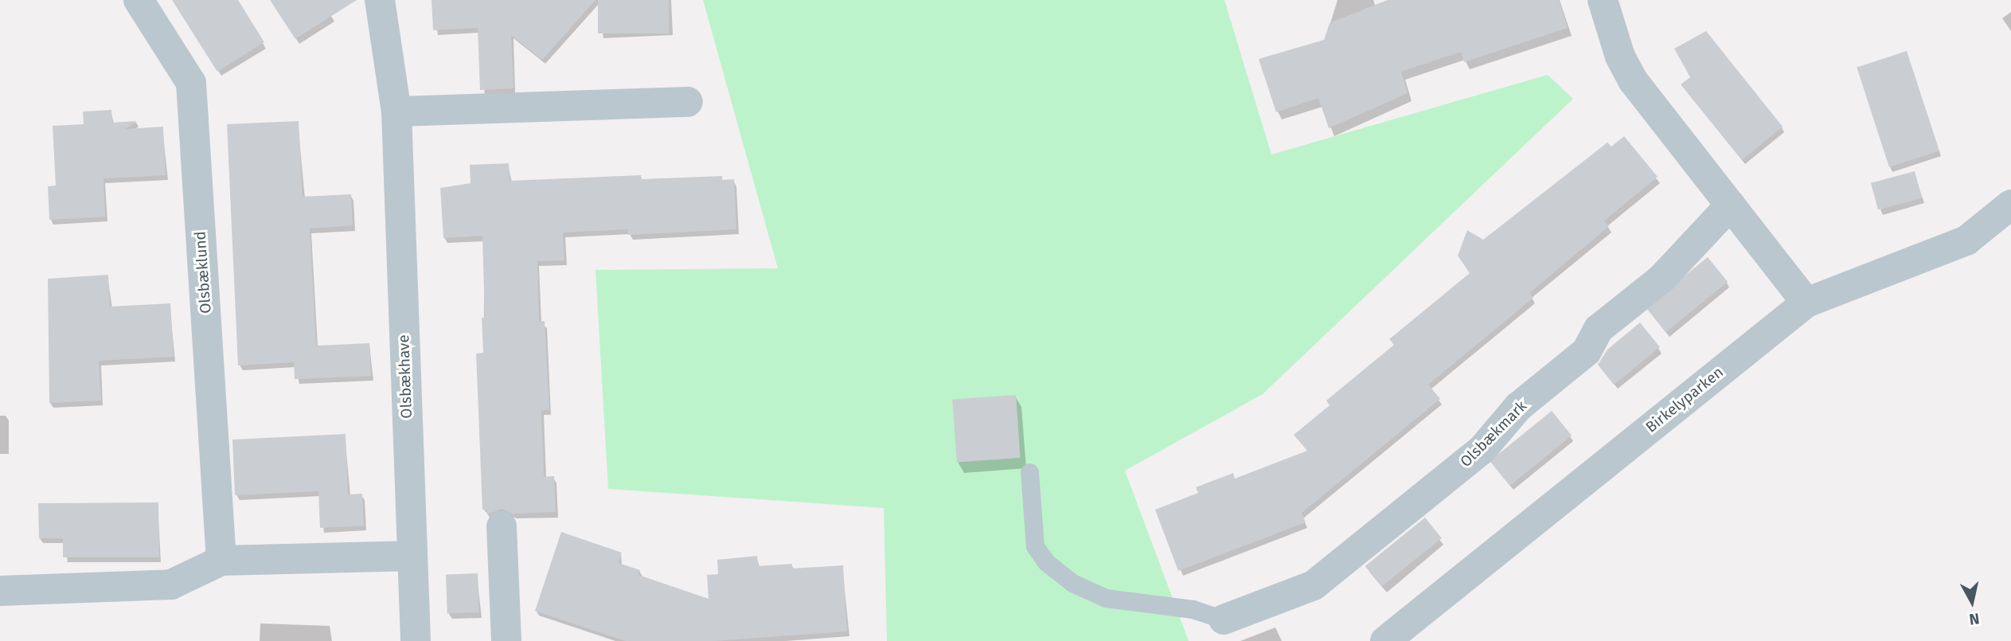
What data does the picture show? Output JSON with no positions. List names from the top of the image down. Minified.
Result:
{"streets":{"street":["Olsbæklund","Olsbækhave","Birkelyparken","Olsbækmark"]},"north":"bottom"}
